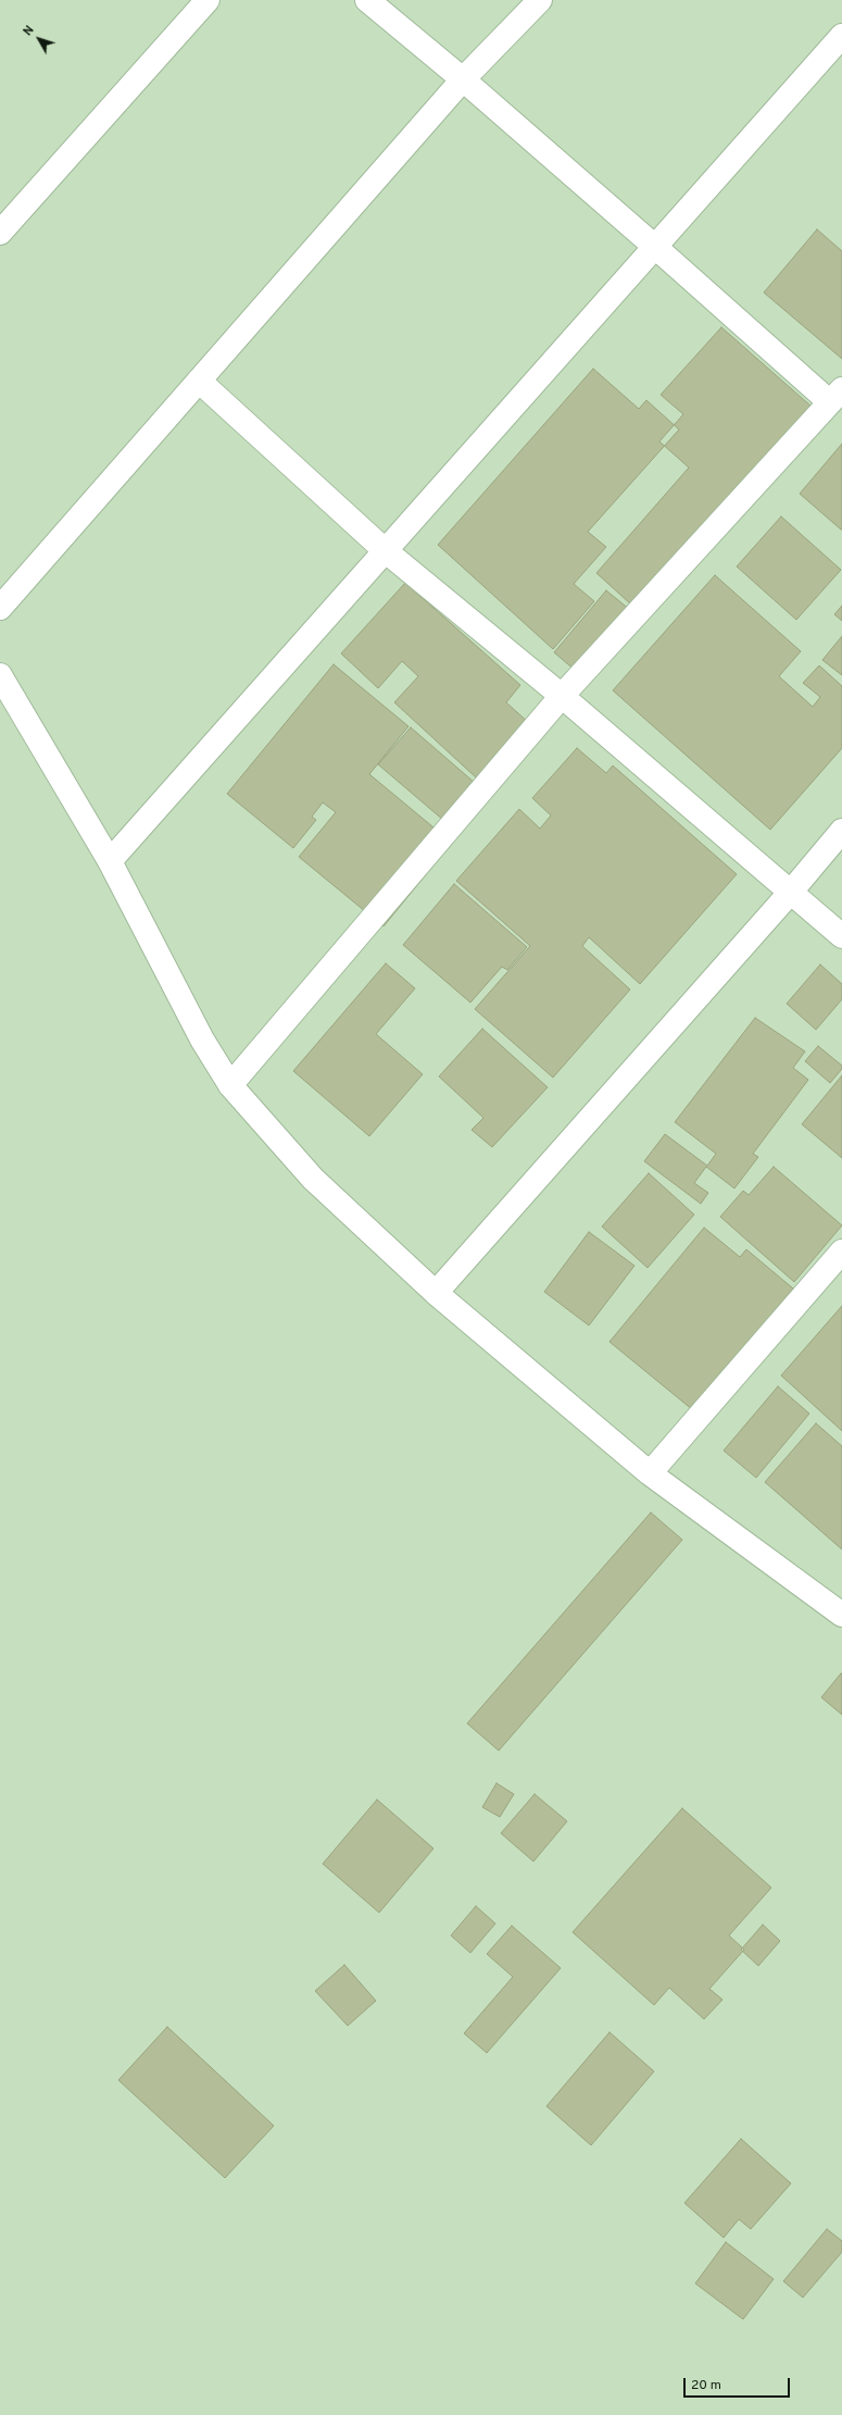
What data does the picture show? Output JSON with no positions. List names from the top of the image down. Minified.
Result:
{"scale_bar":"20 m","north":"top left"}
